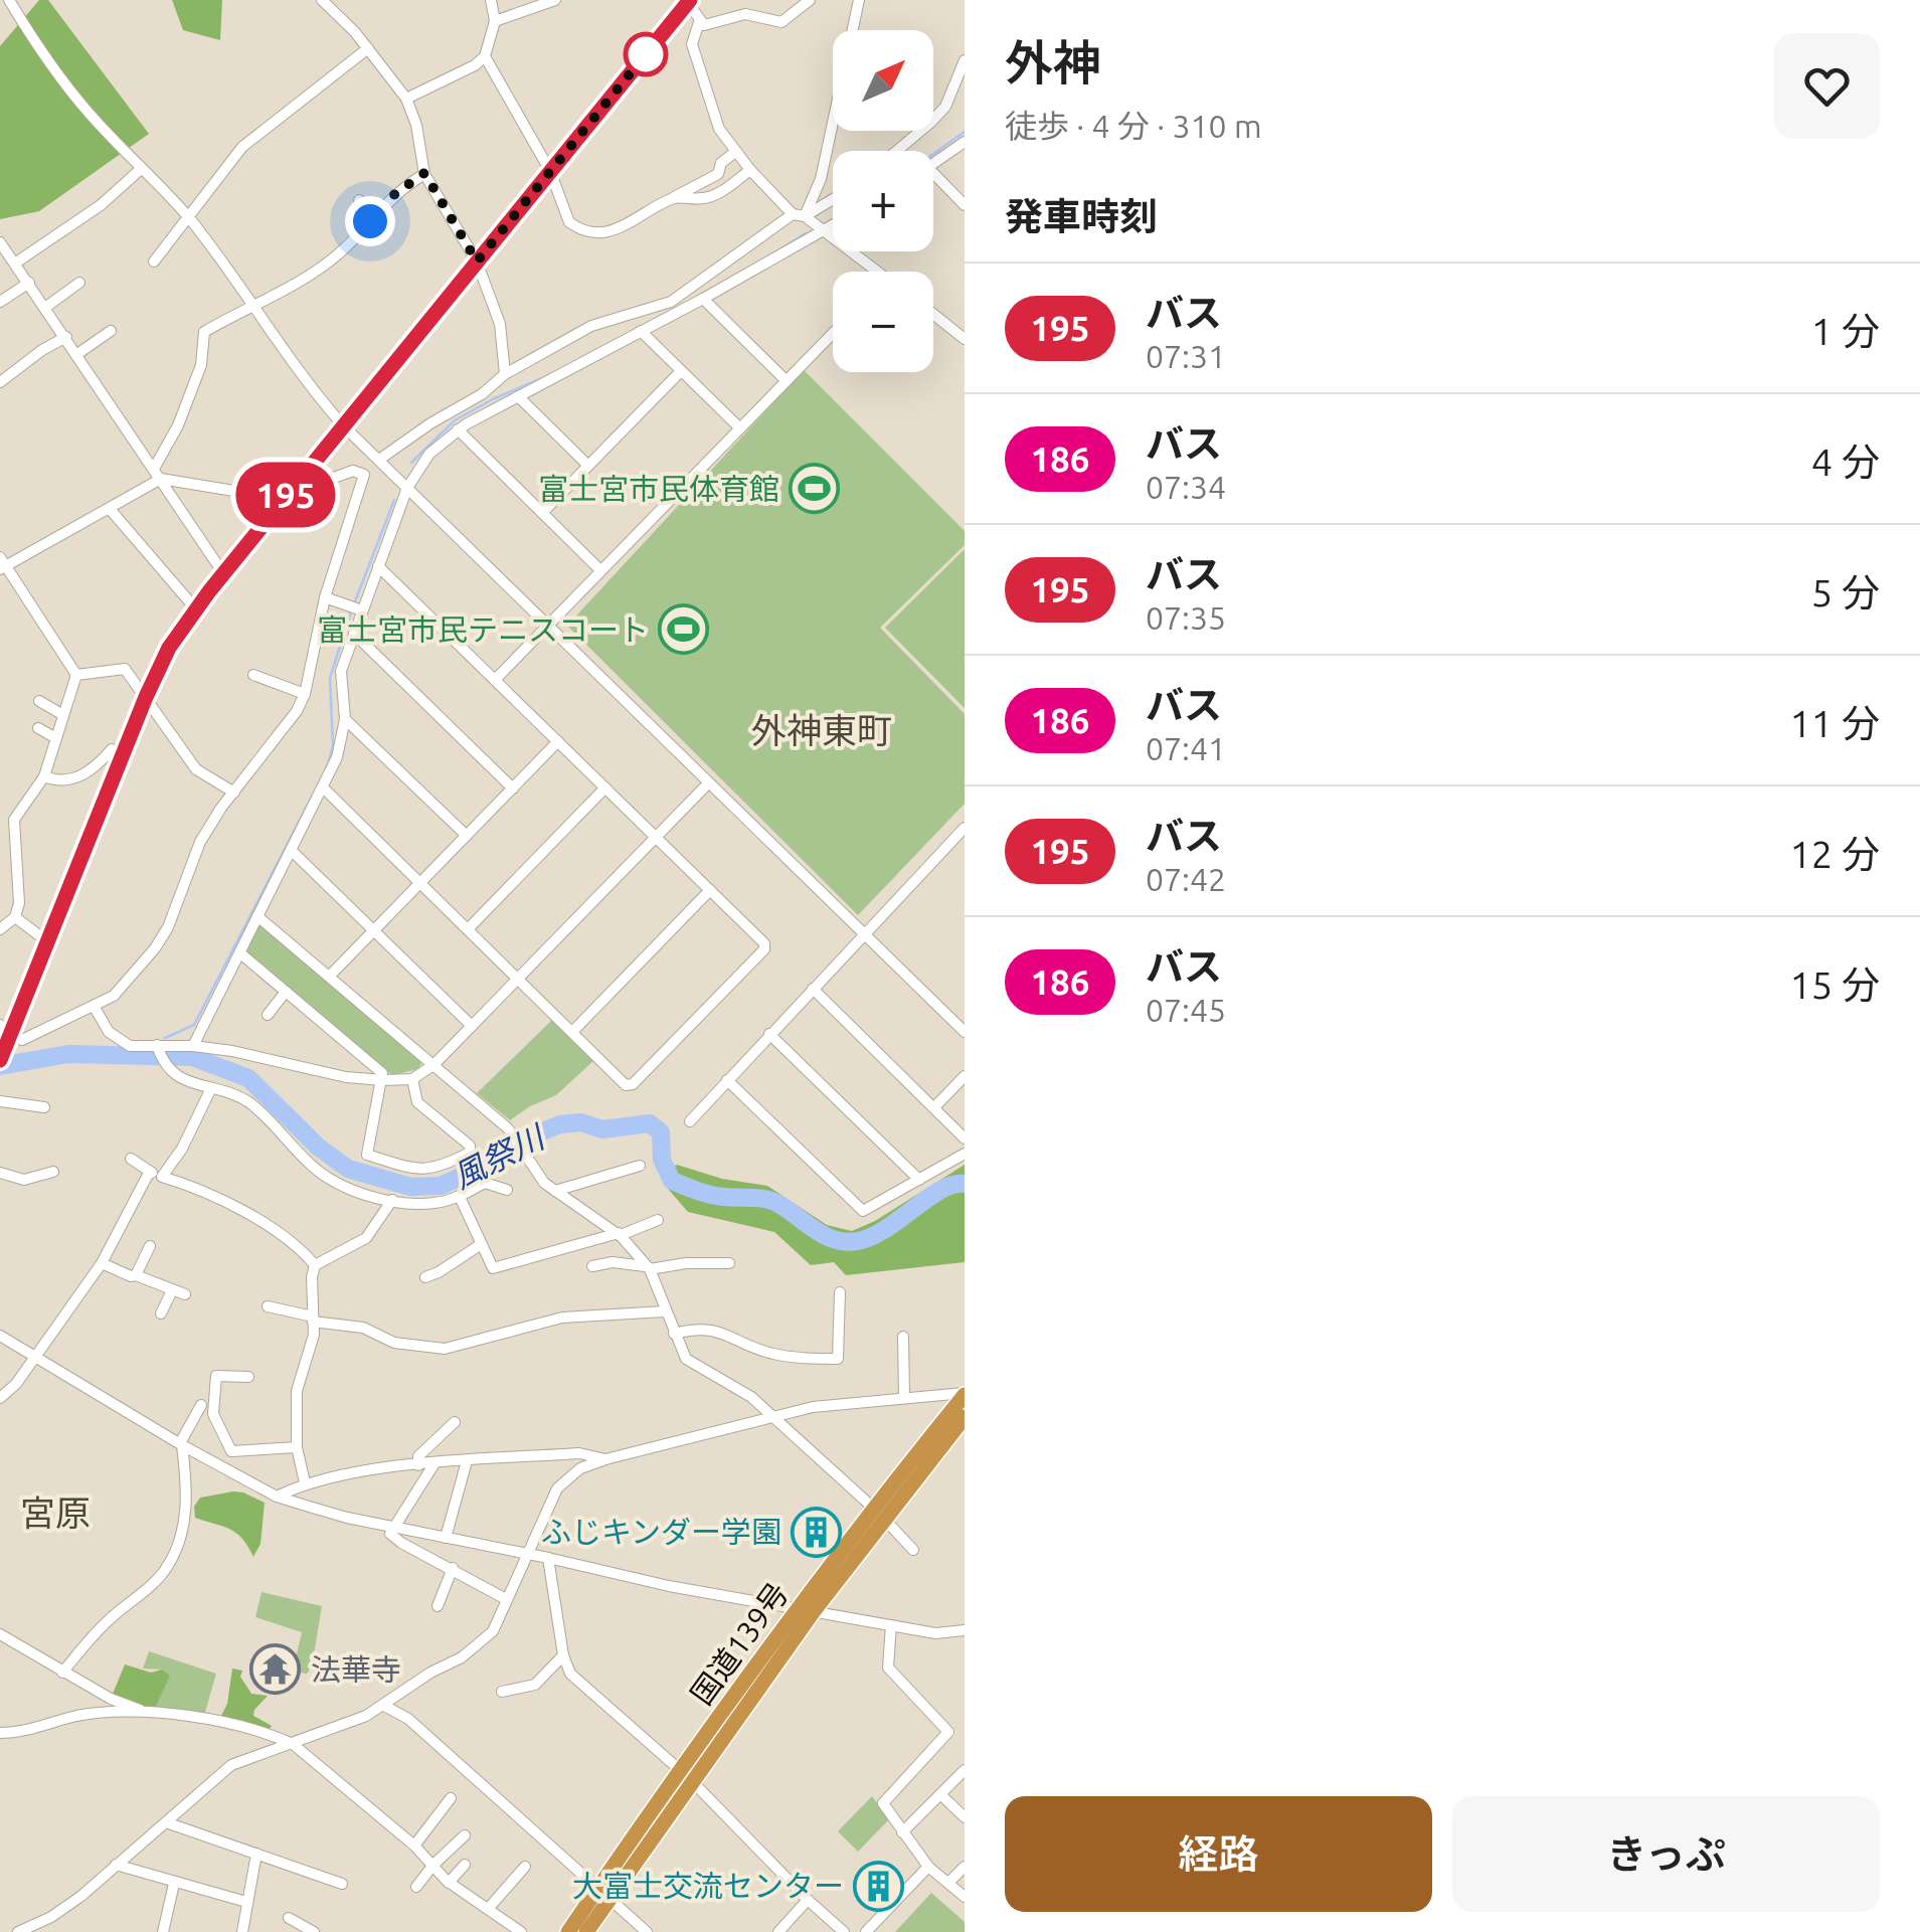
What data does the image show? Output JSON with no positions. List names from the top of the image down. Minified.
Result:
{"streets":{"highway":["国道139号"]},"districts":["外神東町","宮原"],"water":["風祭川"],"places":{"sports":["富士宮市民体育館","富士宮市民テニスコート"],"building":["ふじキンダー学園","大富士交流センター"],"temple":["法華寺"]},"lines":["bus line 195"],"north":"top right","page":{"on_map":"195","heading":[["外神","徒歩 · 4 分 · 310 m"],"発車時刻"],"map_buttons":["+","−"],"list":[{"mark":"195","name":"バス","note":"07:31","value":"1 分"},{"mark":"186","name":"バス","note":"07:34","value":"4 分"},{"mark":"195","name":"バス","note":"07:35","value":"5 分"},{"mark":"186","name":"バス","note":"07:41","value":"11 分"},{"mark":"195","name":"バス","note":"07:42","value":"12 分"},{"mark":"186","name":"バス","note":"07:45","value":"15 分"}],"buttons":["経路","きっぷ"]}}
